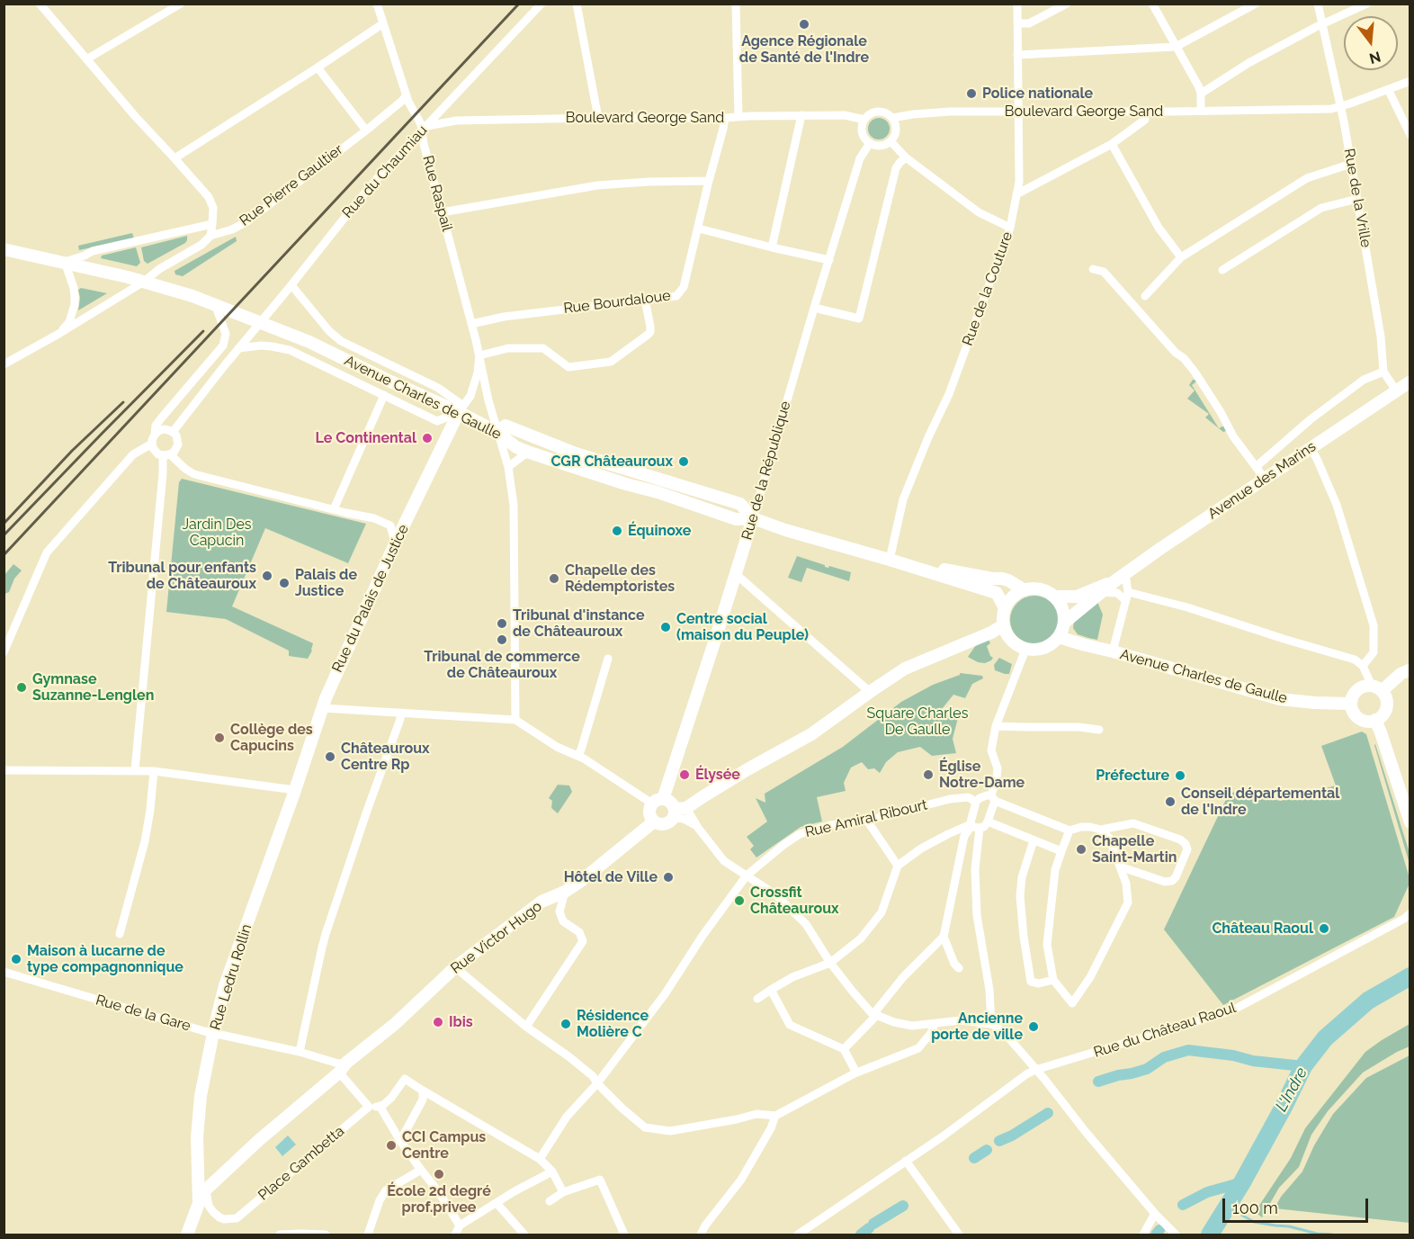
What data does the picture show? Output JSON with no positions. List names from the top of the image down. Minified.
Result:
{"streets":{"main road":["Avenue Charles de Gaulle","Rue de la République","Avenue des Marins","Rue du Palais de Justice","Rue Victor Hugo","Rue Ledru Rollin"],"street":["Boulevard George Sand","Rue du Chaumiau","Rue Pierre Gaultier","Rue Raspail","Rue de la Vrille","Rue de la Couture","Rue Bourdaloue","Rue Amiral Ribourt","Rue de la Gare","Rue du Château Raoul","Place Gambetta"]},"crossings":[["Boulevard George Sand","Rue du Chaumiau"],["Boulevard George Sand","Rue Raspail"],["Boulevard George Sand","Rue de la Vrille"],["Boulevard George Sand","Rue de la Couture"],["Boulevard George Sand","Rue Bourdaloue"],["Boulevard George Sand","Rue de la République"],["Rue du Chaumiau","Rue Raspail"],["Rue Pierre Gaultier","Rue Raspail"],["Rue Pierre Gaultier","Avenue Charles de Gaulle"],["Rue Raspail","Rue Bourdaloue"],["Rue Raspail","Avenue Charles de Gaulle"],["Rue Raspail","Rue du Palais de Justice"],["Rue de la Vrille","Avenue des Marins"],["Rue de la Couture","Avenue Charles de Gaulle"],["Avenue Charles de Gaulle","Rue de la République"],["Avenue Charles de Gaulle","Avenue des Marins"],["Avenue Charles de Gaulle","Rue du Palais de Justice"],["Rue de la République","Rue Victor Hugo"],["Rue du Palais de Justice","Rue Ledru Rollin"],["Rue Victor Hugo","Rue de la Gare"],["Rue Ledru Rollin","Rue de la Gare"]],"water":["L'Indre"],"parks":["Jardin Des Capucin","Square Charles De Gaulle"],"places":["Agence Régionale de Santé de l'Indre","Police nationale","Le Continental","CGR Châteauroux","Équinoxe","Tribunal pour enfants de Châteauroux","Chapelle des Rédemptoristes","Palais de Justice","Tribunal d'instance de Châteauroux","Centre social (maison du Peuple)","Tribunal de commerce de Châteauroux","Gymnase Suzanne-Lenglen","Collège des Capucins","Châteauroux Centre Rp","Élysée","Église Notre-Dame","Préfecture","Conseil départemental de l'Indre","Chapelle Saint-Martin","Hôtel de Ville","Crossfit Châteauroux","Château Raoul","Maison à lucarne de type compagnonnique","Ibis","Résidence Molière C","Ancienne porte de ville","CCI Campus Centre","École 2d degré prof.privee"],"scale_bar":"100 m","north":"bottom"}
